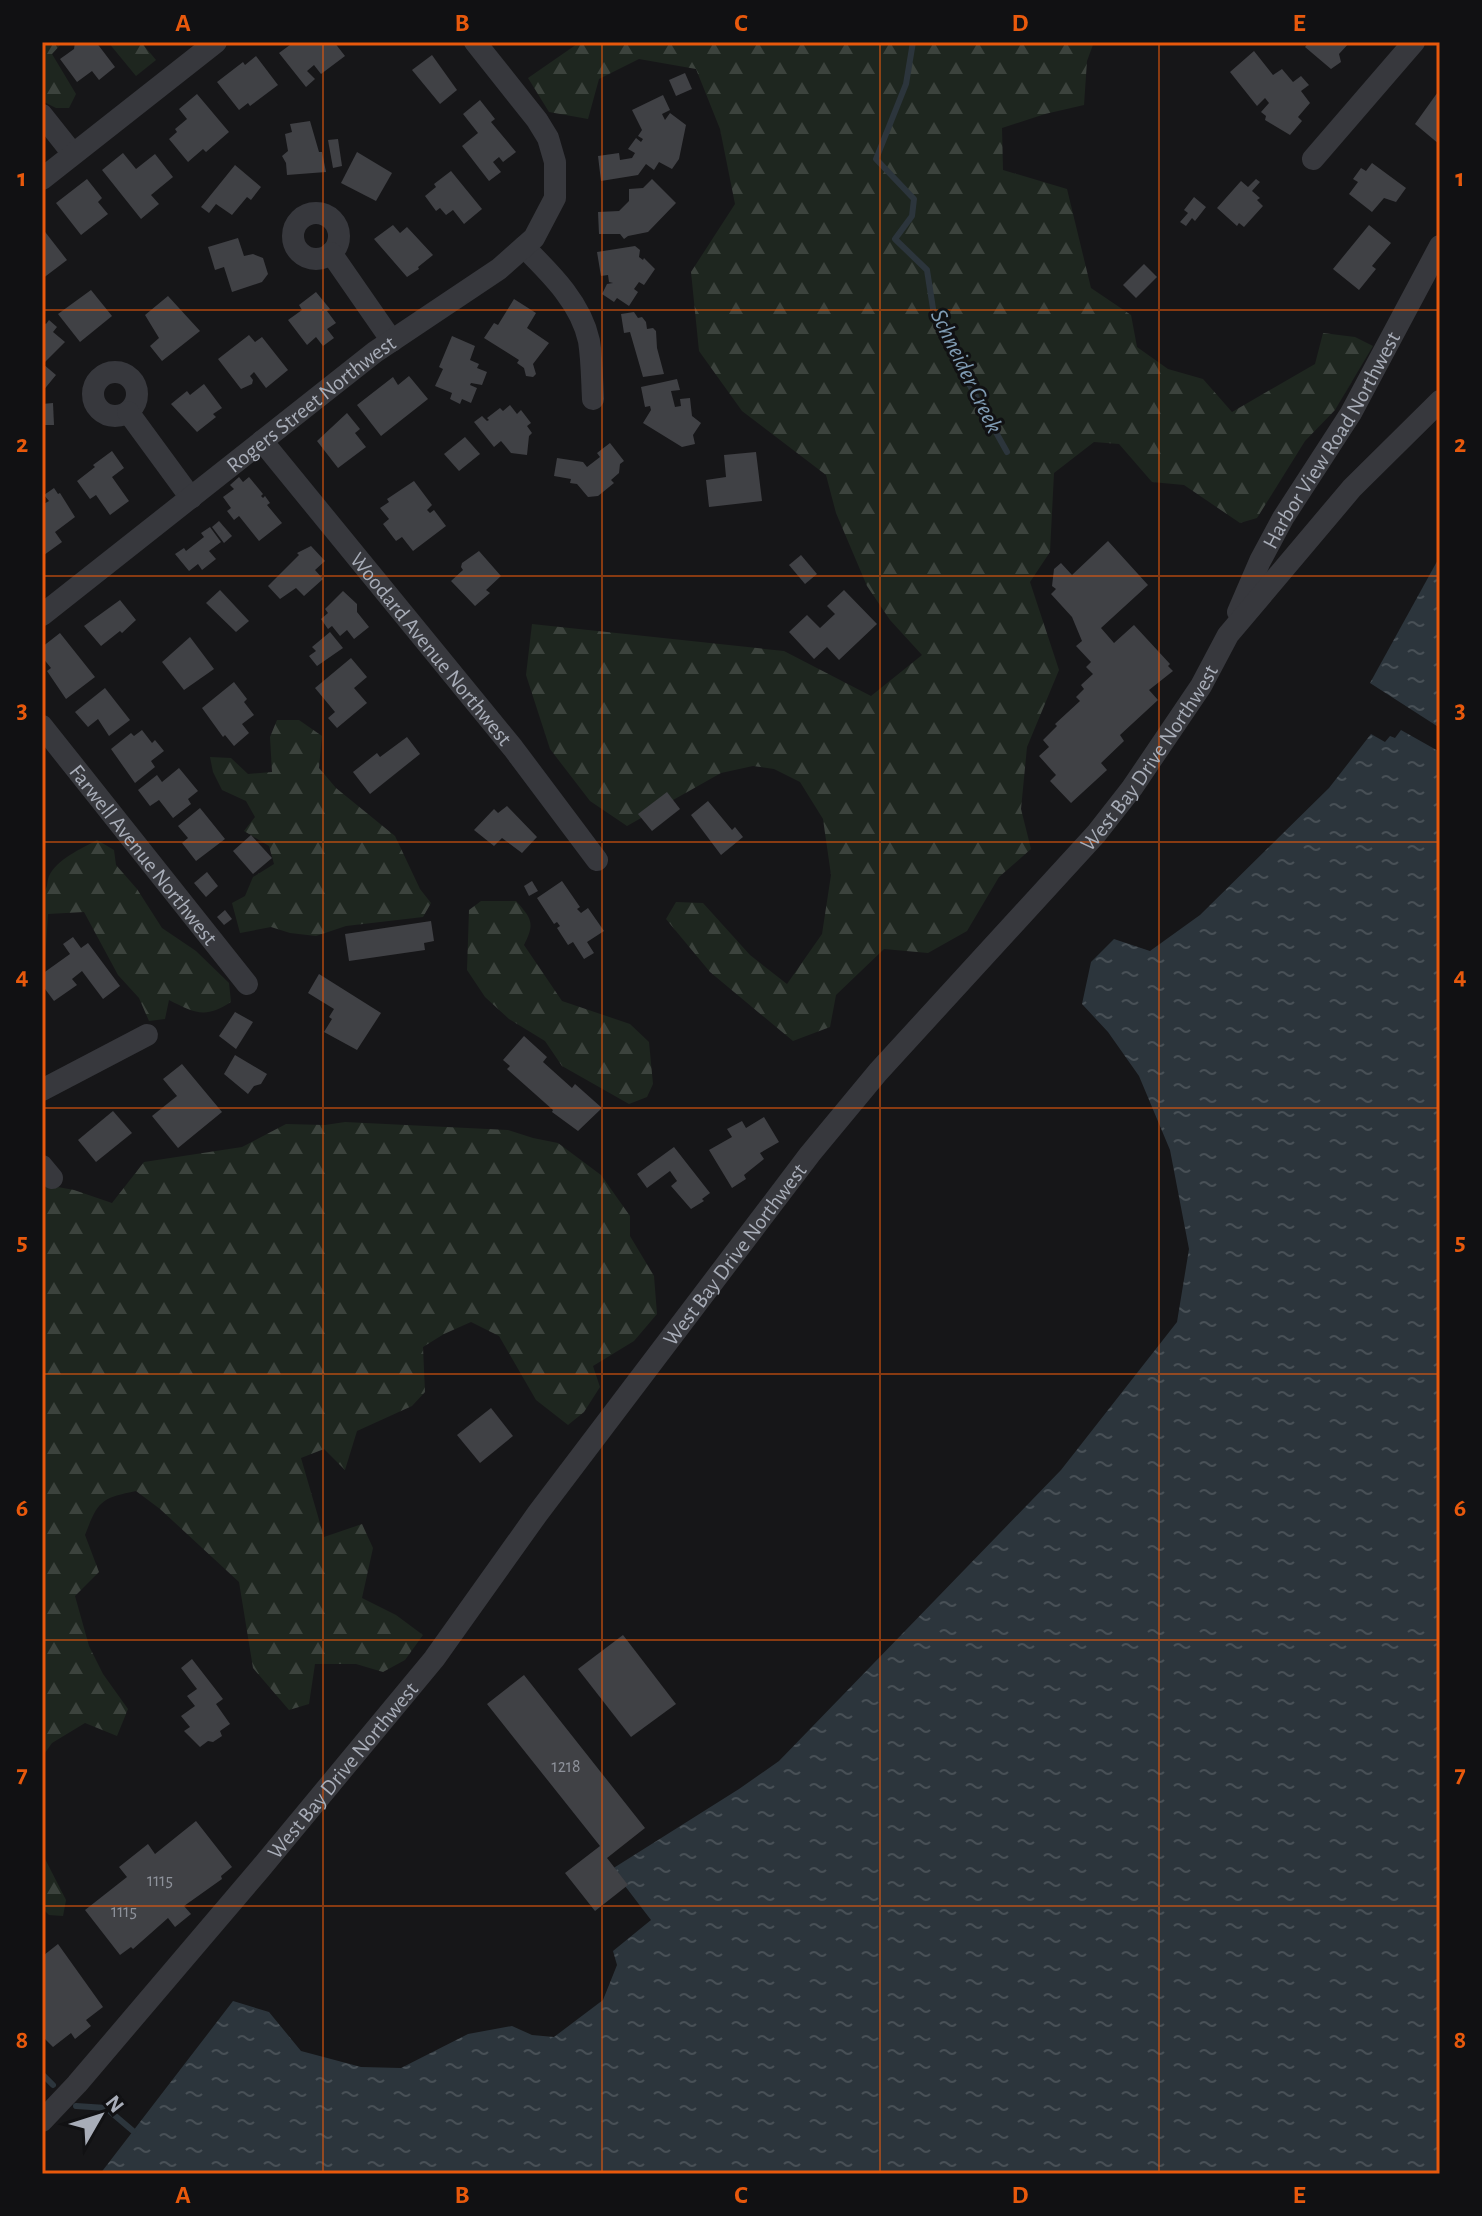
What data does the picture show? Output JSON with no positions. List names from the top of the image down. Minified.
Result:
{"streets":{"street":["Rogers Street Northwest","Harbor View Road Northwest","Woodard Avenue Northwest","West Bay Drive Northwest","Farwell Avenue Northwest"]},"crossings":[["Rogers Street Northwest","Woodard Avenue Northwest"],["Harbor View Road Northwest","West Bay Drive Northwest"]],"water":["Schneider Creek"],"house_numbers":["1218","1115","1115"],"north":"top right","grid":{"columns":["A","B","C","D","E"],"rows":["1","2","3","4","5","6","7","8"]}}
